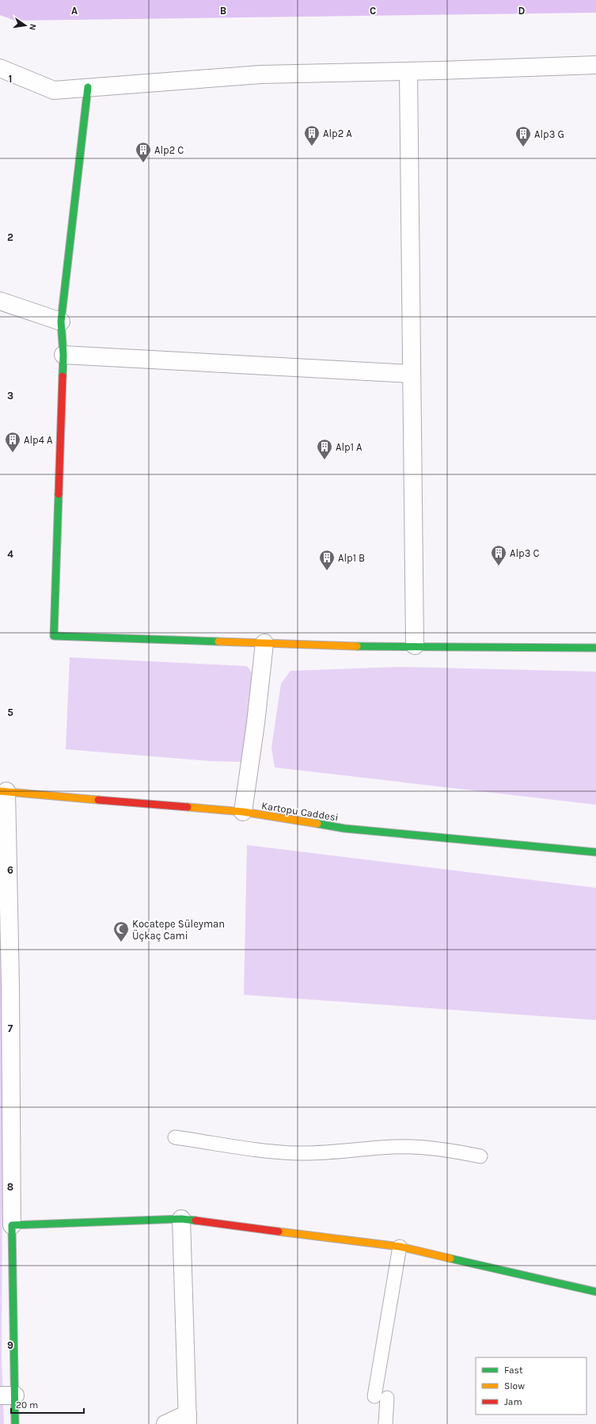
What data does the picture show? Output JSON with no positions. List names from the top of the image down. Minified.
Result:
{"streets":{"street":["Kartopu Caddesi"]},"places":{"building":["Alp2 A","Alp3 G","Alp2 C","Alp4 A","Alp1 A","Alp3 C","Alp1 B"],"mosque":["Kocatepe Süleyman Üçkaç Cami"]},"legend":["Fast","Slow","Jam"],"scale_bar":"20 m","north":"right","grid":{"columns":["A","B","C","D"],"rows":["1","2","3","4","5","6","7","8","9"]}}
